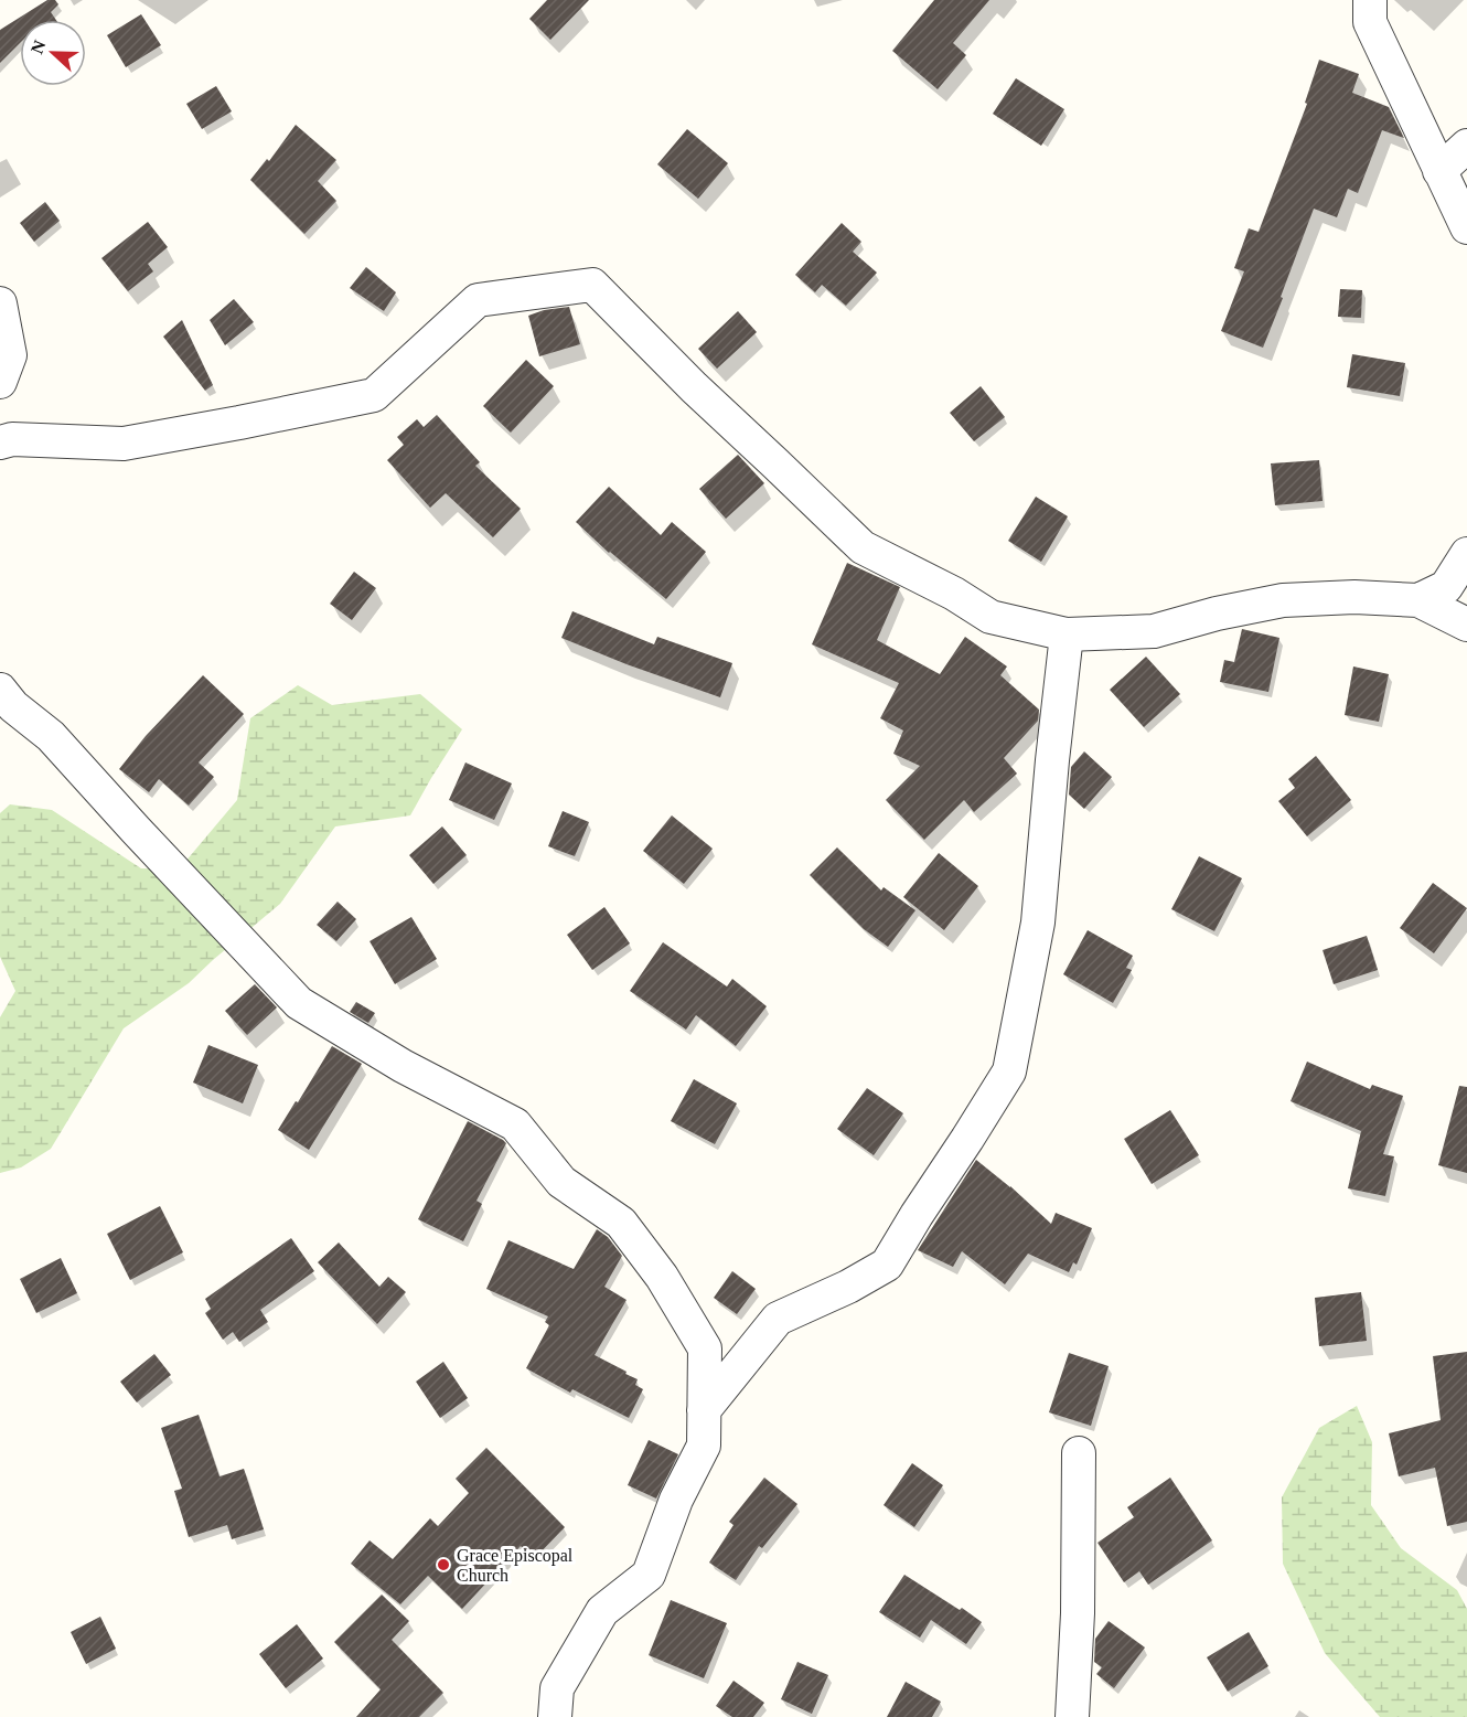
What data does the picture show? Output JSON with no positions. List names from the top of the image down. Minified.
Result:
{"places":["Grace Episcopal Church"],"north":"left"}
